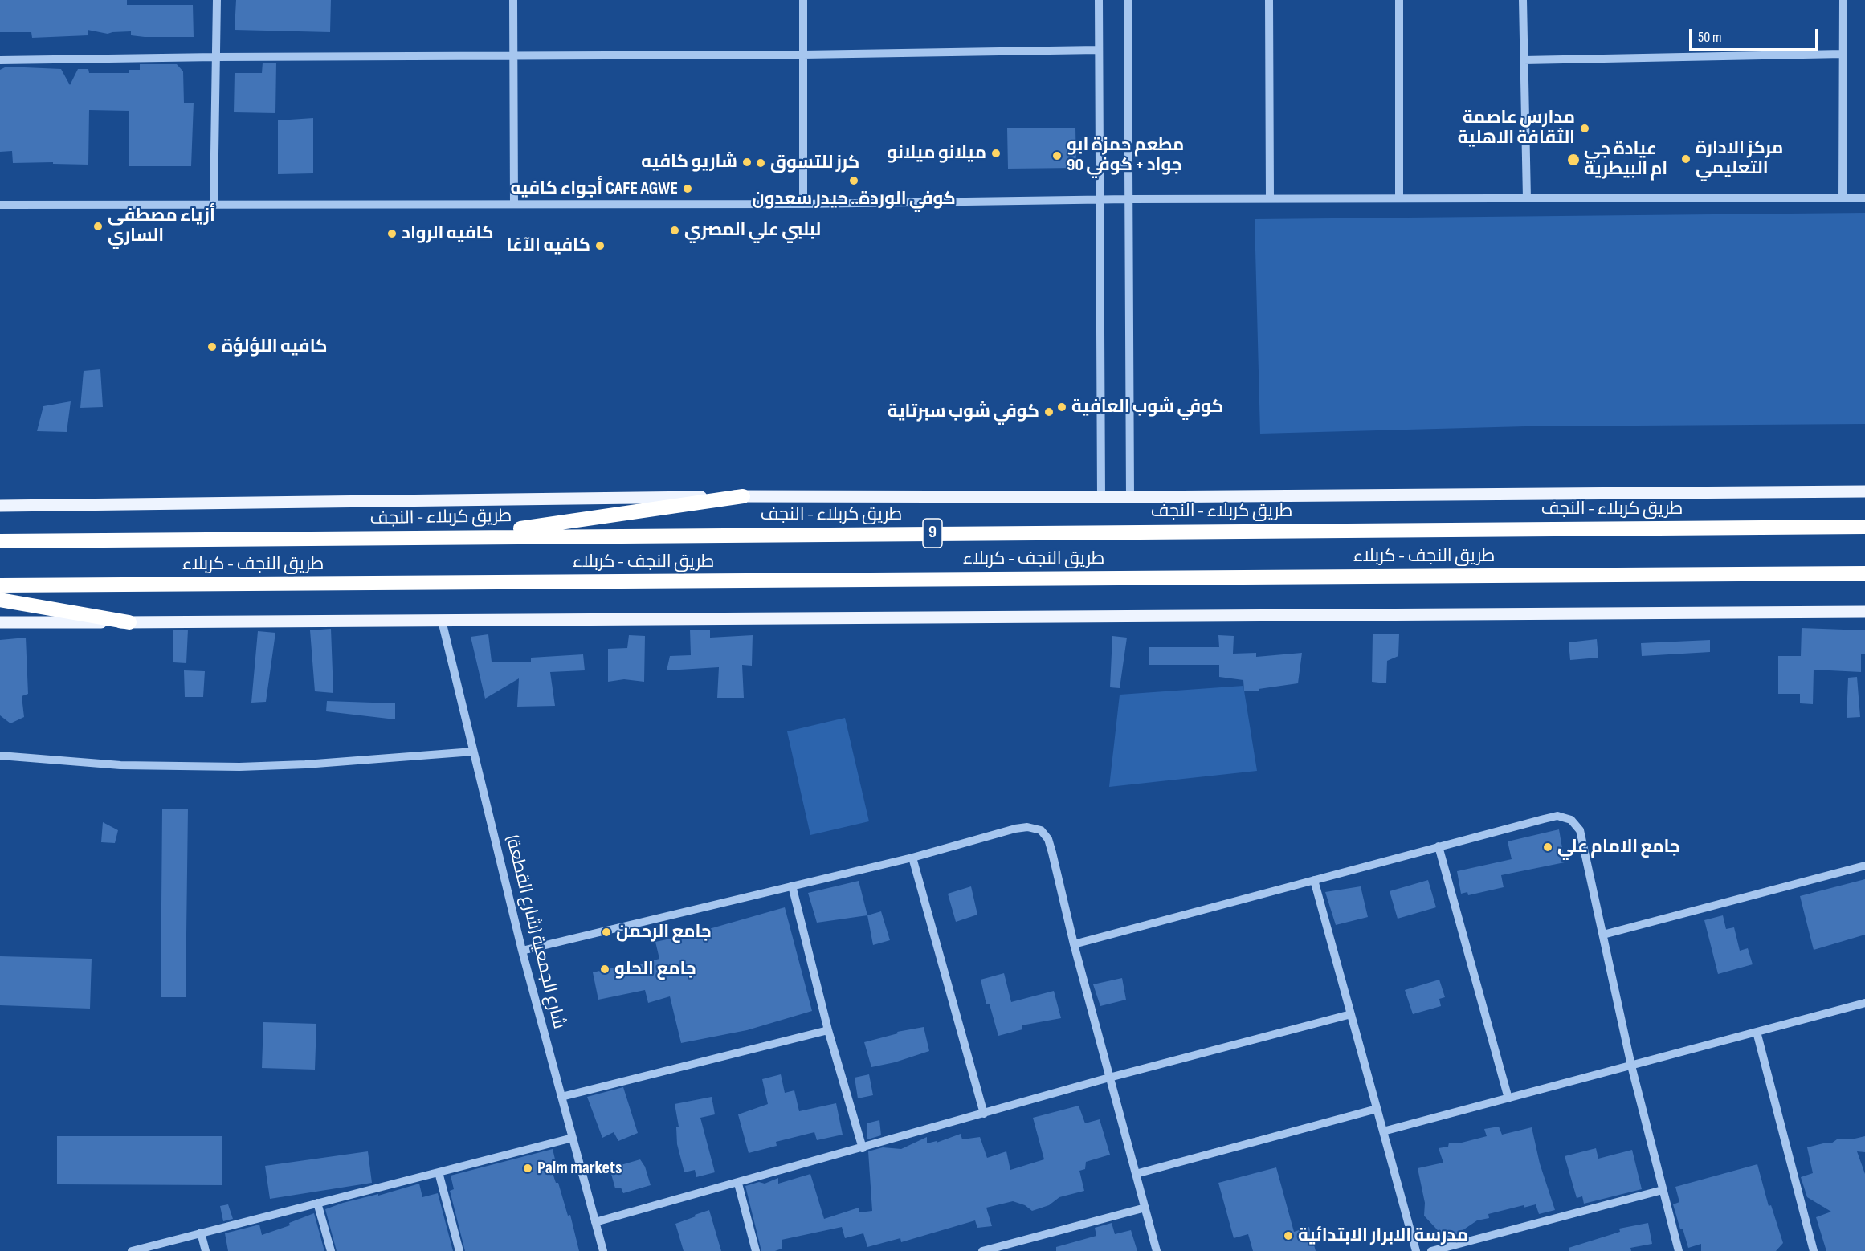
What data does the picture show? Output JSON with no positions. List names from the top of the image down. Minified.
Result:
{"streets":{"highway":["طريق کربلاء - النجف","9","طريق النجف - کربلاء"],"street":["شارع الجمعية (شارع القطعة)"]},"places":["مدارس عاصمة الثقافة الاهلية","ميلانو ميلانو","مطعم حمزة ابو جواد + كوفي 90","مركز الادارة التعليمي","عيادة جي ام البيطرية","شاريو كافيه","كرز للتسوق","كوفي الوردة.. حيدر سعدون","أجواء كافيه CAFE AGWE","أزياء مصطفى الساري","لبلبي علي المصري","كافيه الرواد","كافيه الآغا","كافيه اللؤلؤة","كوفي شوب العافية","كوفي شوب سبرتاية","جامع الامام علي","جامع الرحمن","جامع الحلو","Palm markets","مدرسة الابرار الابتدائية"],"scale_bar":"50 m"}
